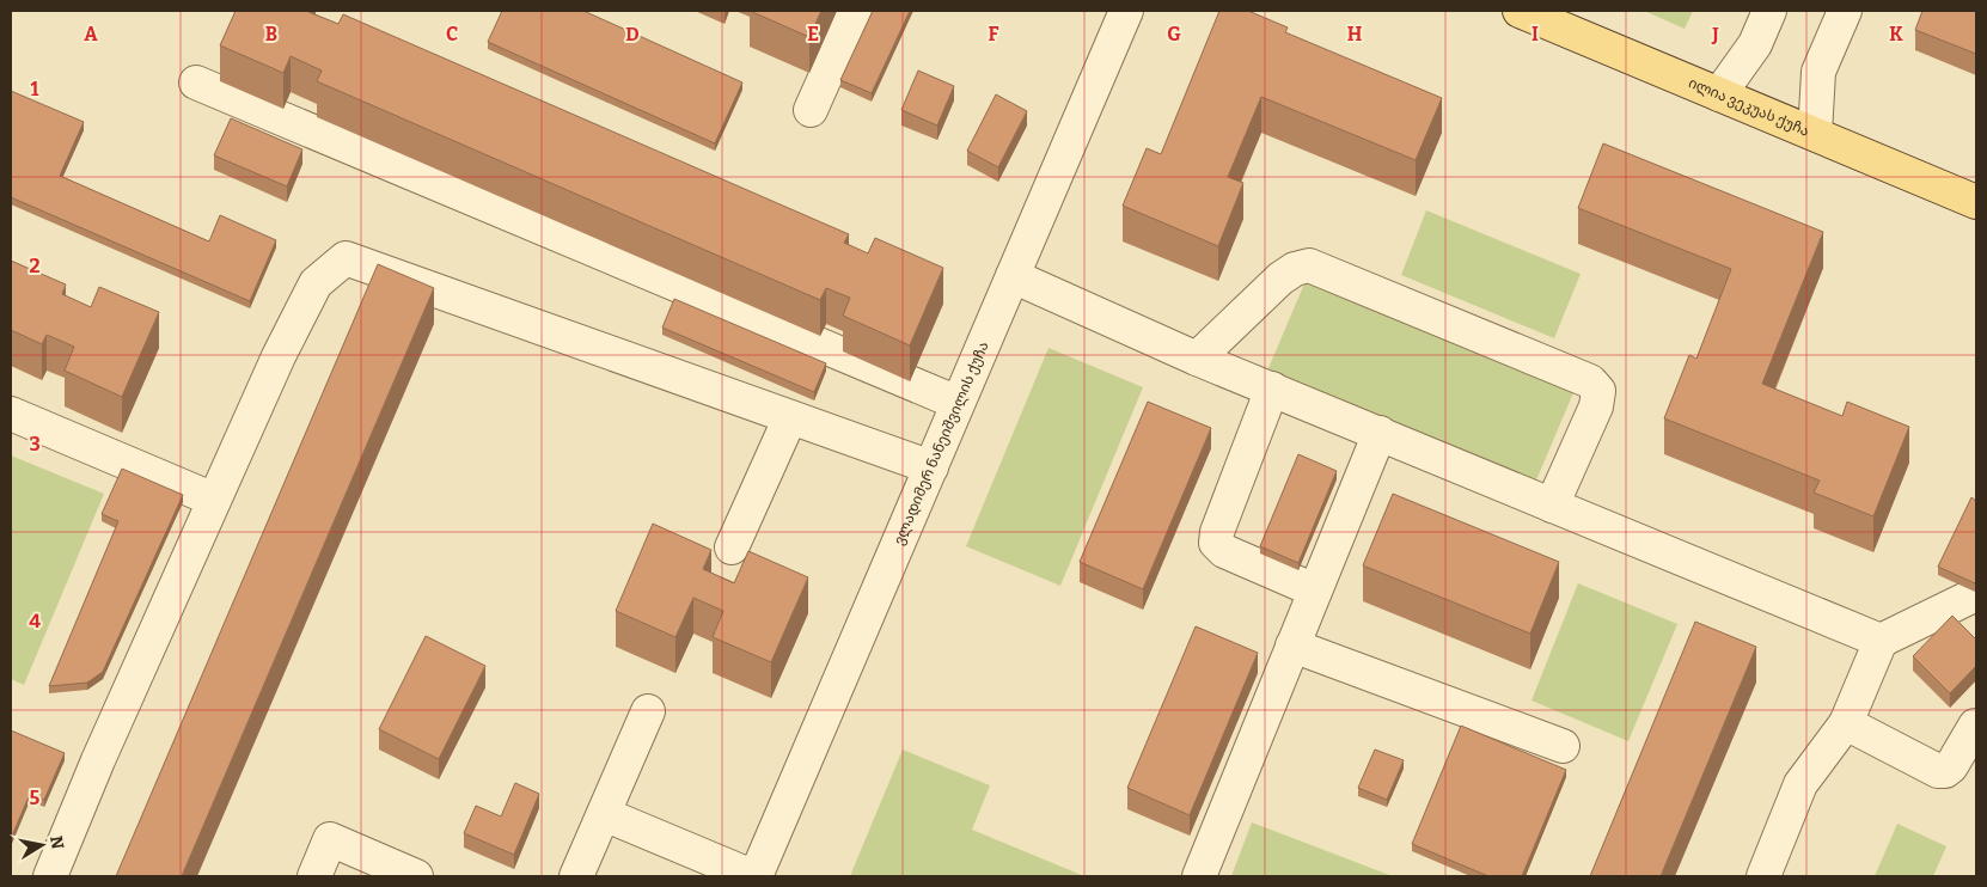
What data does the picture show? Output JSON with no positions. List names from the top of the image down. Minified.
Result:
{"streets":{"main road":["ილია ვეკუას ქუჩა"],"street":["ვლადიმერ ნანეიშვილის ქუჩა"]},"north":"right","grid":{"columns":["A","B","C","D","E","F","G","H","I","J","K"],"rows":["1","2","3","4","5"]}}
